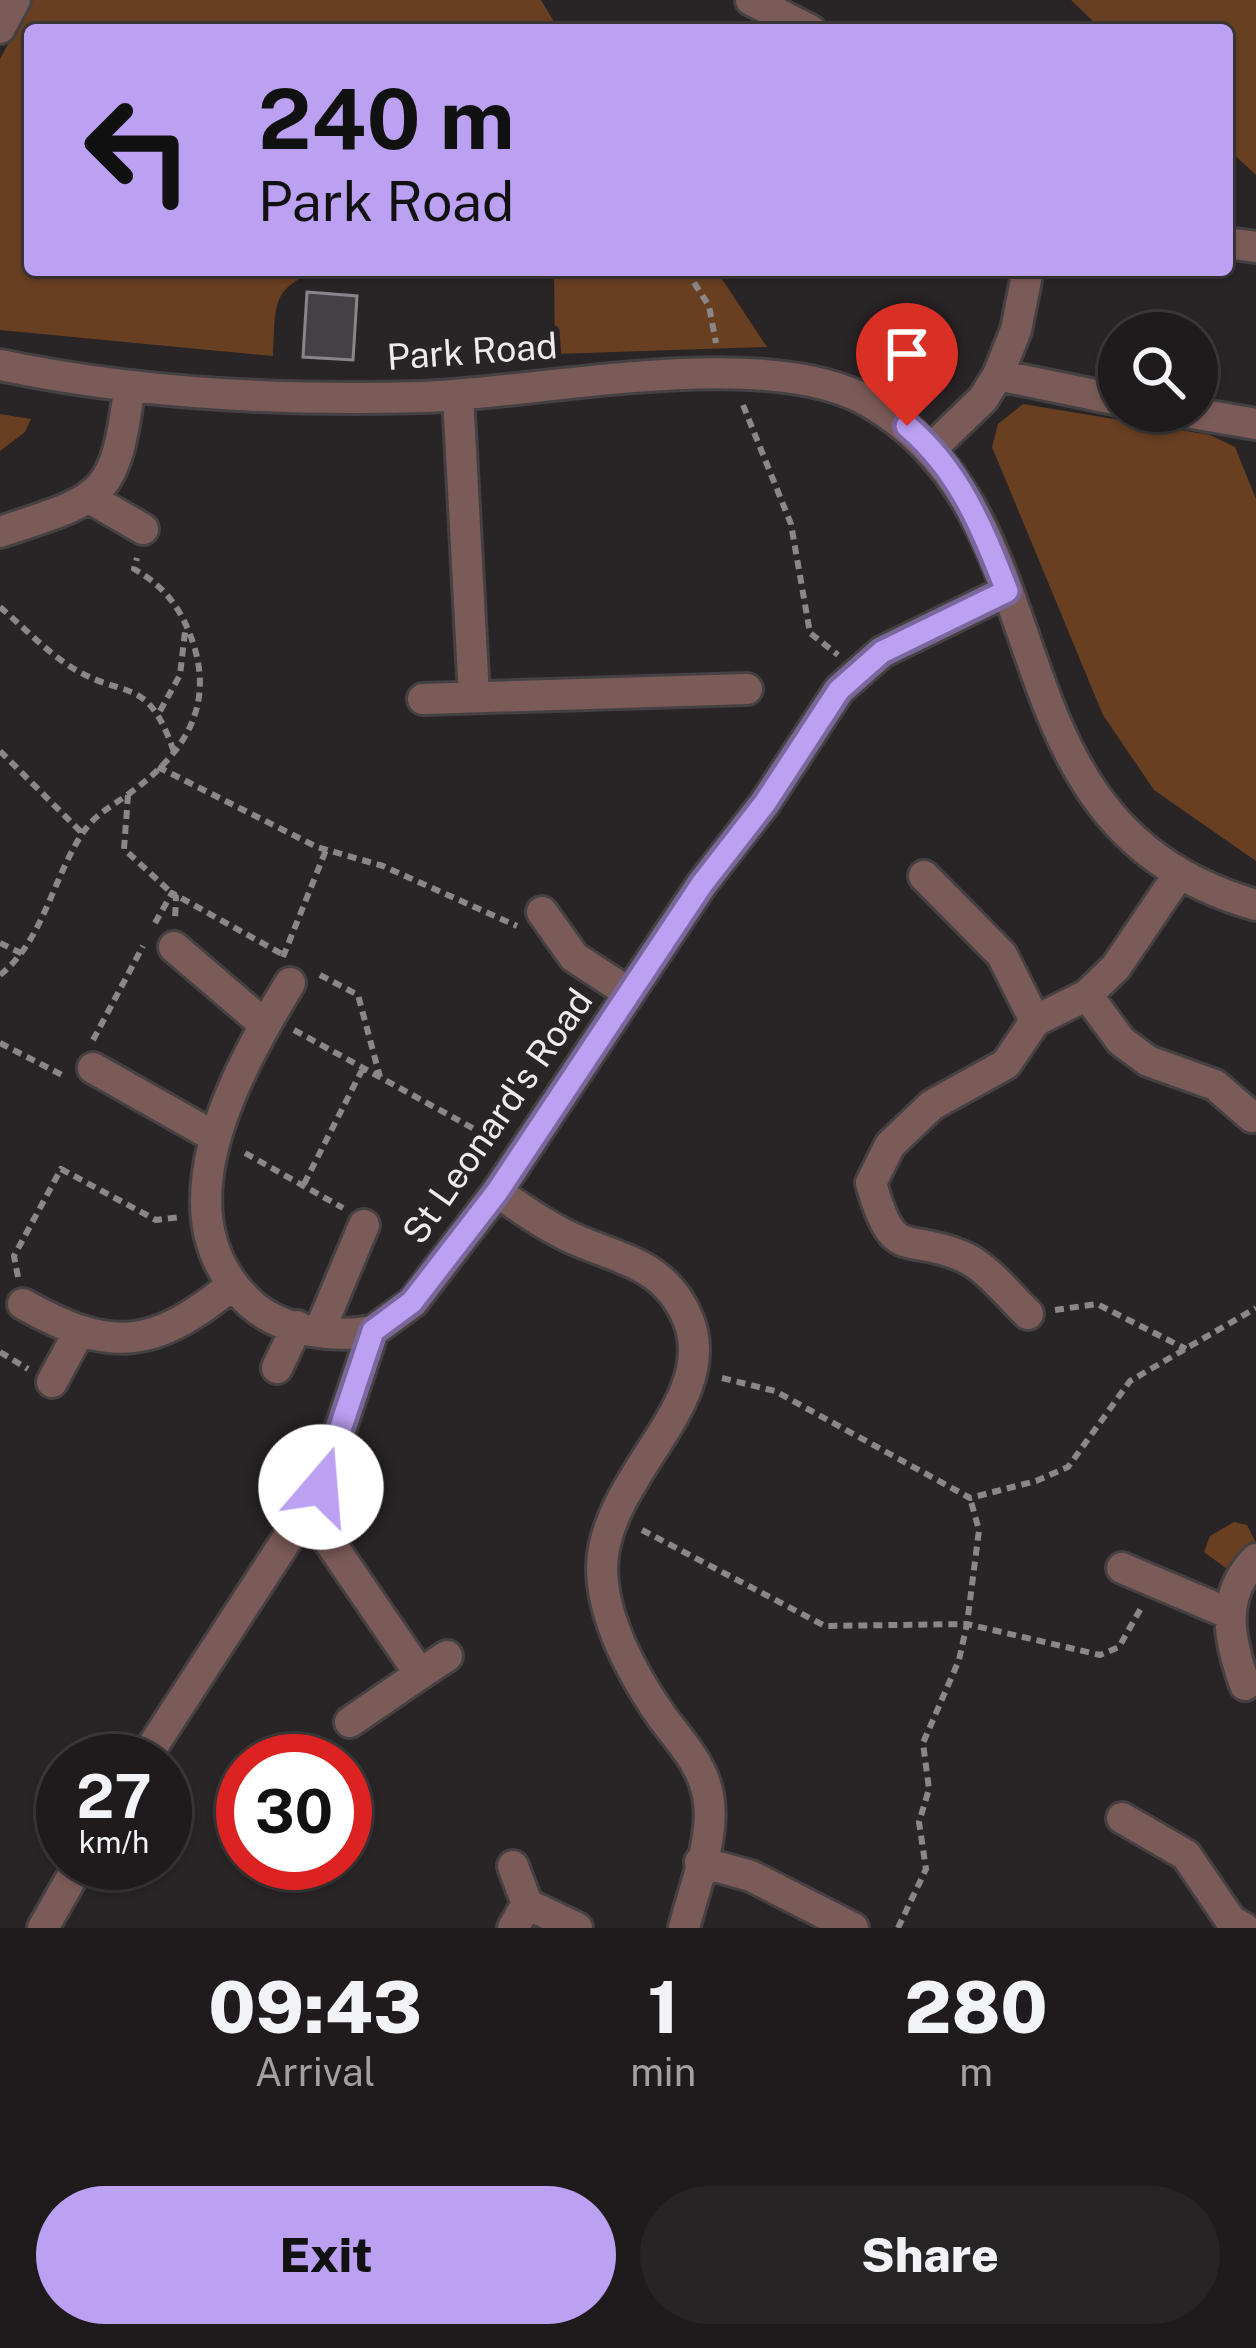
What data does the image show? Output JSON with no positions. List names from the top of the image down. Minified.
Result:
{"streets":{"street":["Park Road","St Leonard's Road"]},"crossings":[["Park Road","St Leonard's Road"]],"page":{"turn":["240 m","Park Road"],"speed":"27 km/h","limit":"30","eta":["09:43","Arrival","1","min","280","m"],"buttons":["Exit","Share"]}}
